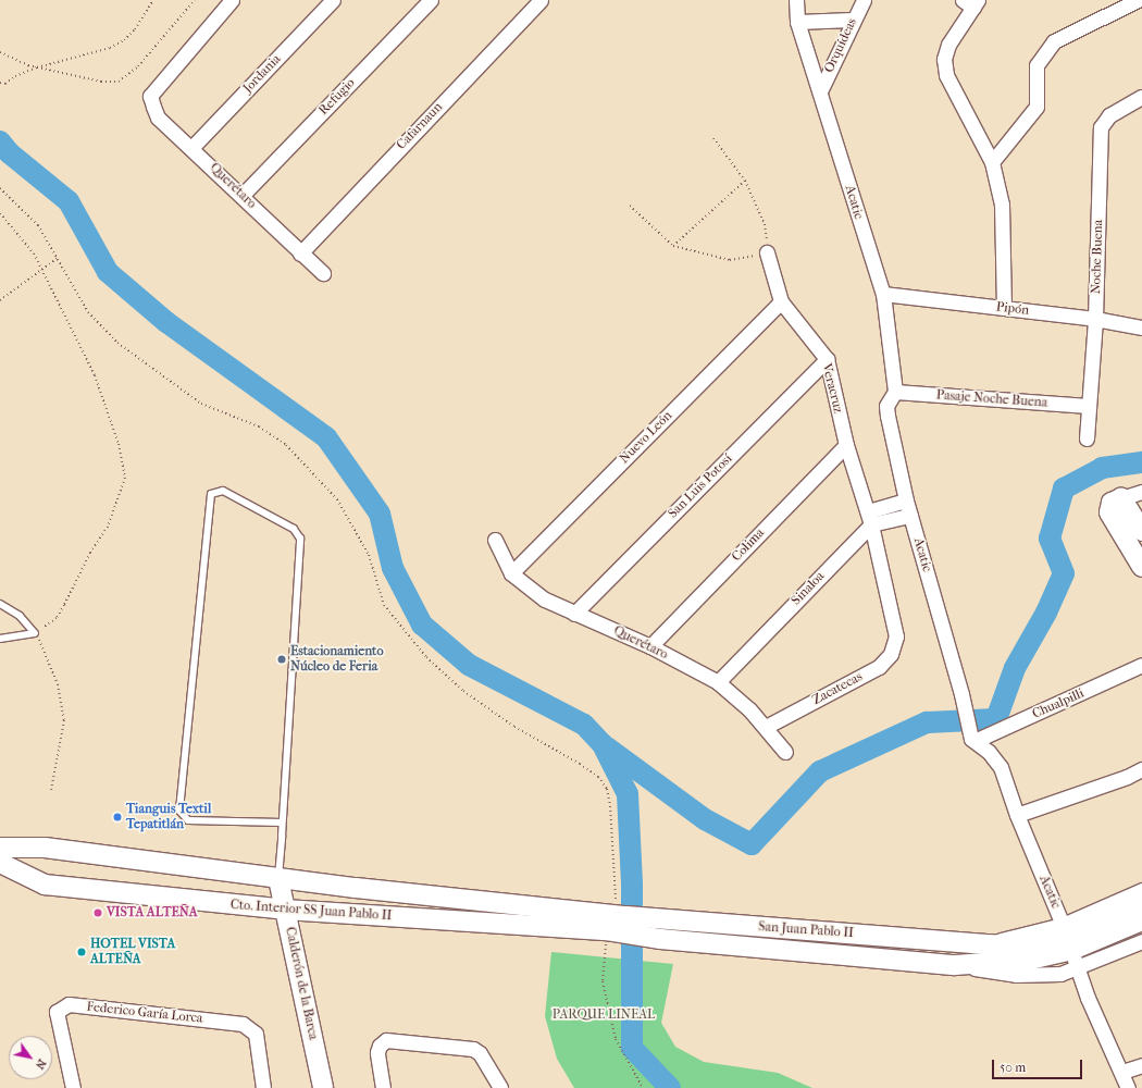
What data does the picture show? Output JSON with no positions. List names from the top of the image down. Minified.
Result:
{"streets":{"main road":["Cto. Interior SS Juan Pablo II","San Juan Pablo II","Calderón de la Barca"],"street":["Orquídeas","Jordania","Refugio","Cafarnaun","Querétaro","Acatic","Noche Buena","Pipón","Veracruz","Pasaje Noche Buena","Nuevo León","San Luis Potosí","Colima","Sinaloa","Zacatecas","Chualpilli","Federico Garía Lorca"]},"crossings":[["Orquídeas","Acatic"],["Jordania","Querétaro"],["Refugio","Querétaro"],["Cafarnaun","Querétaro"],["Querétaro","Nuevo León"],["Querétaro","San Luis Potosí"],["Querétaro","Colima"],["Querétaro","Sinaloa"],["Querétaro","Zacatecas"],["Acatic","Pipón"],["Acatic","Pasaje Noche Buena"],["Acatic","Sinaloa"],["Acatic","Chualpilli"],["Acatic","San Juan Pablo II"],["Noche Buena","Pipón"],["Noche Buena","Pasaje Noche Buena"],["Veracruz","Nuevo León"],["Veracruz","San Luis Potosí"],["Veracruz","Colima"],["Veracruz","Sinaloa"],["Veracruz","Zacatecas"],["Cto. Interior SS Juan Pablo II","San Juan Pablo II"],["Cto. Interior SS Juan Pablo II","Calderón de la Barca"]],"parks":["PARQUE LINEAL"],"places":["Estacionamiento Núcleo de Feria","Tianguis Textil Tepatitlán","VISTA ALTEÑA","HOTEL VISTA ALTEÑA"],"scale_bar":"50 m","north":"bottom right"}
